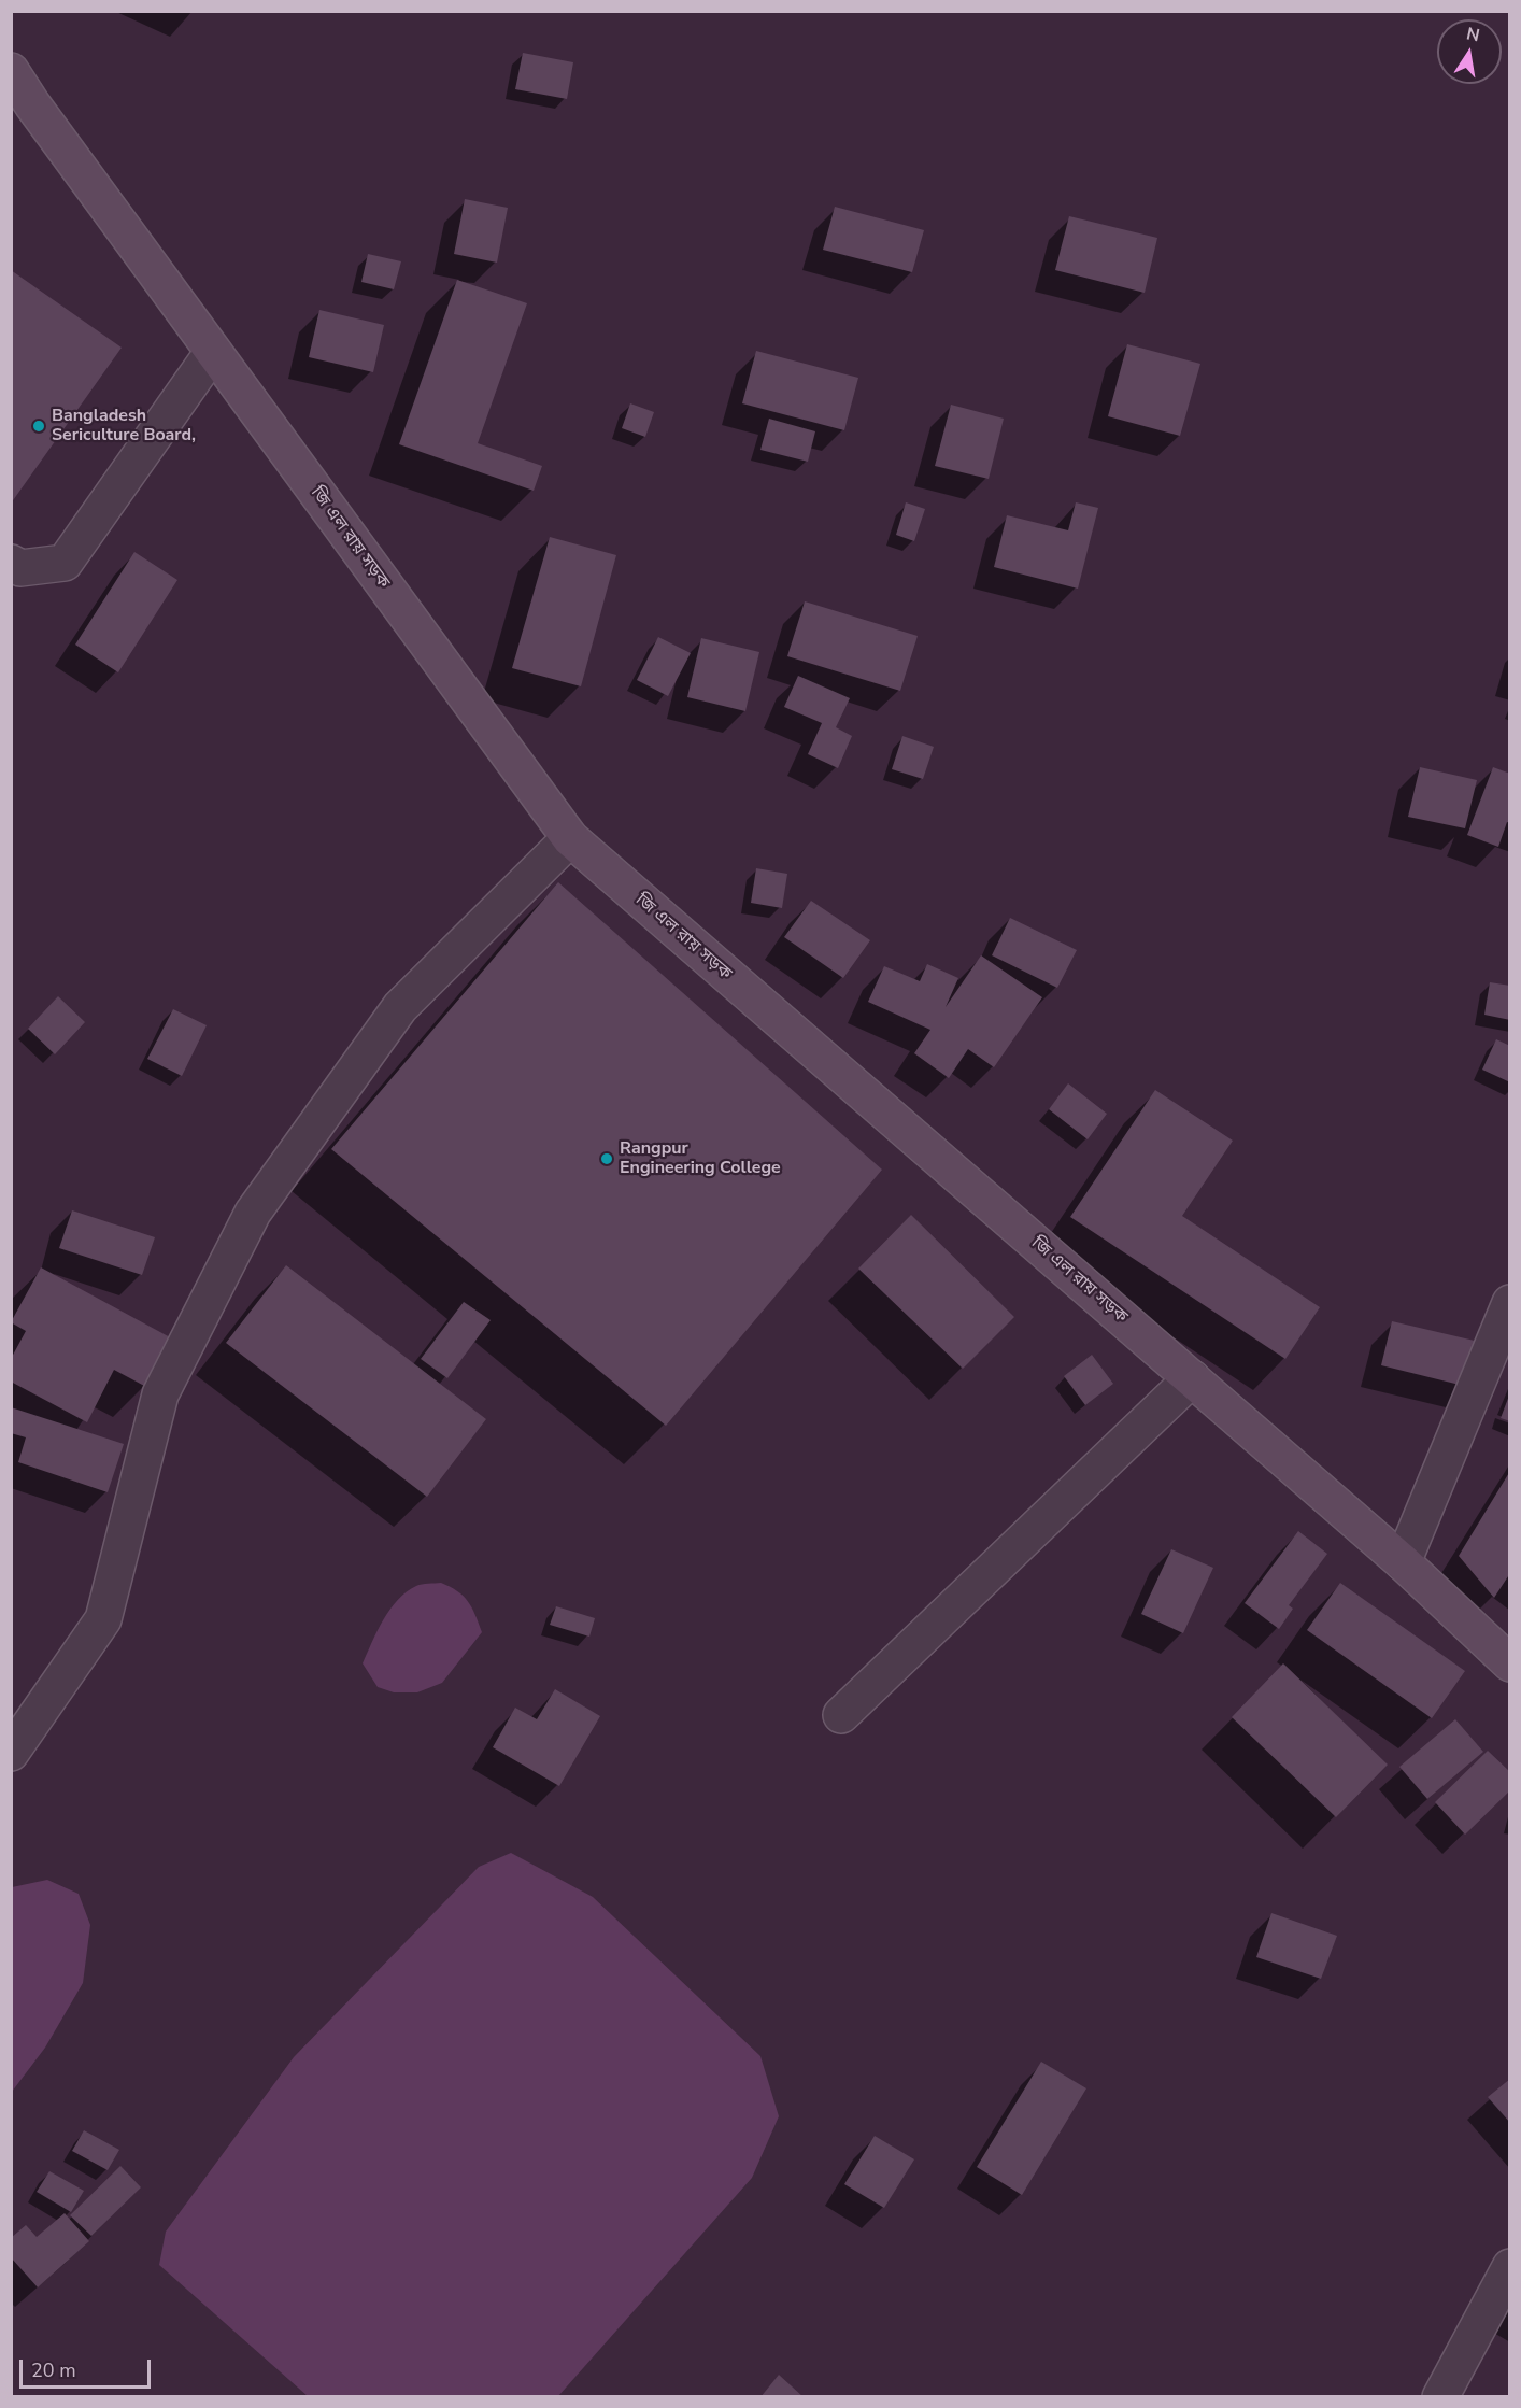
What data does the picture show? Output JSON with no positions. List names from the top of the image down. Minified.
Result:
{"streets":{"main road":["জি এল রায় সড়ক"]},"places":["Bangladesh Sericulture Board,","Rangpur Engineering College"],"scale_bar":"20 m","north":"top"}
